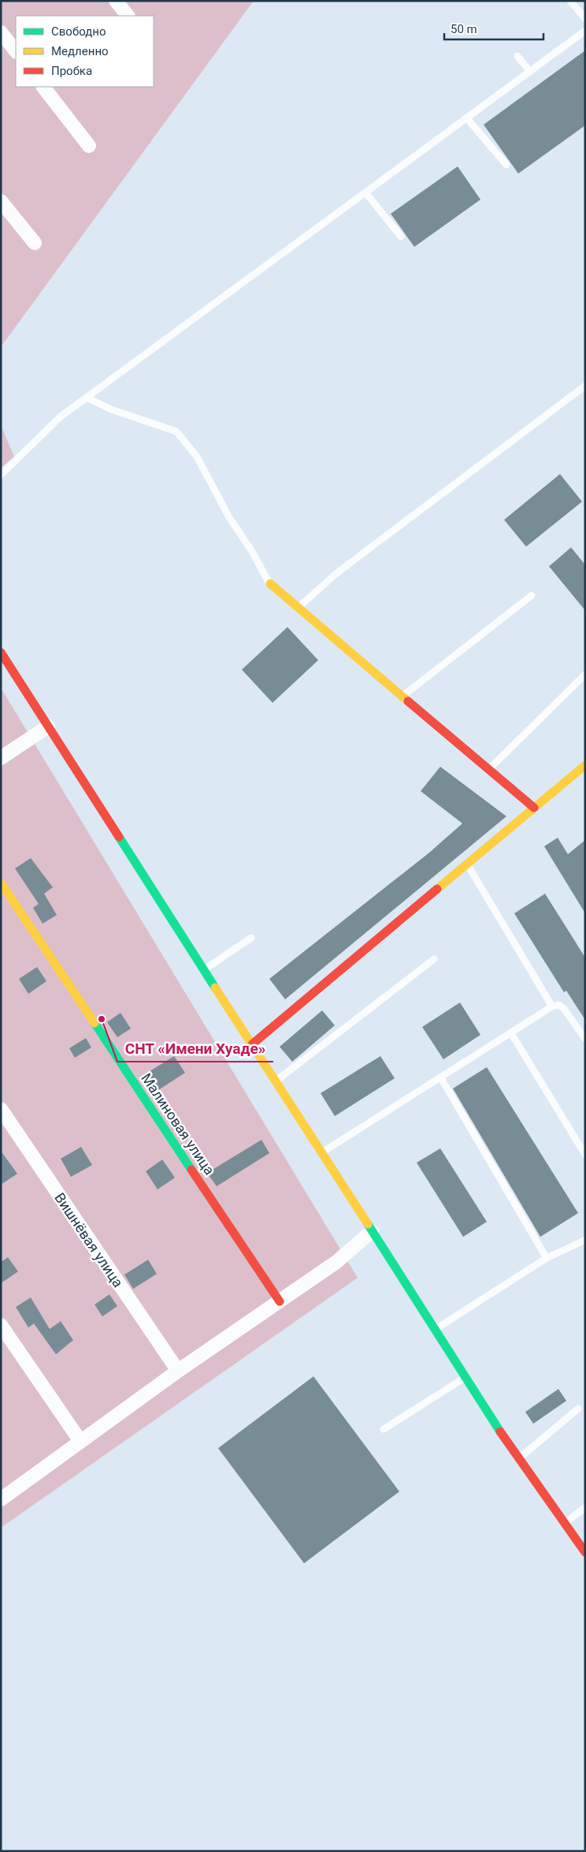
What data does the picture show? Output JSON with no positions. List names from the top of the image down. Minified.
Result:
{"streets":{"street":["Малиновая улица","Вишнёвая улица"]},"places":["СНТ «Имени Хуаде»"],"legend":["Свободно","Медленно","Пробка"],"scale_bar":"50 m"}
